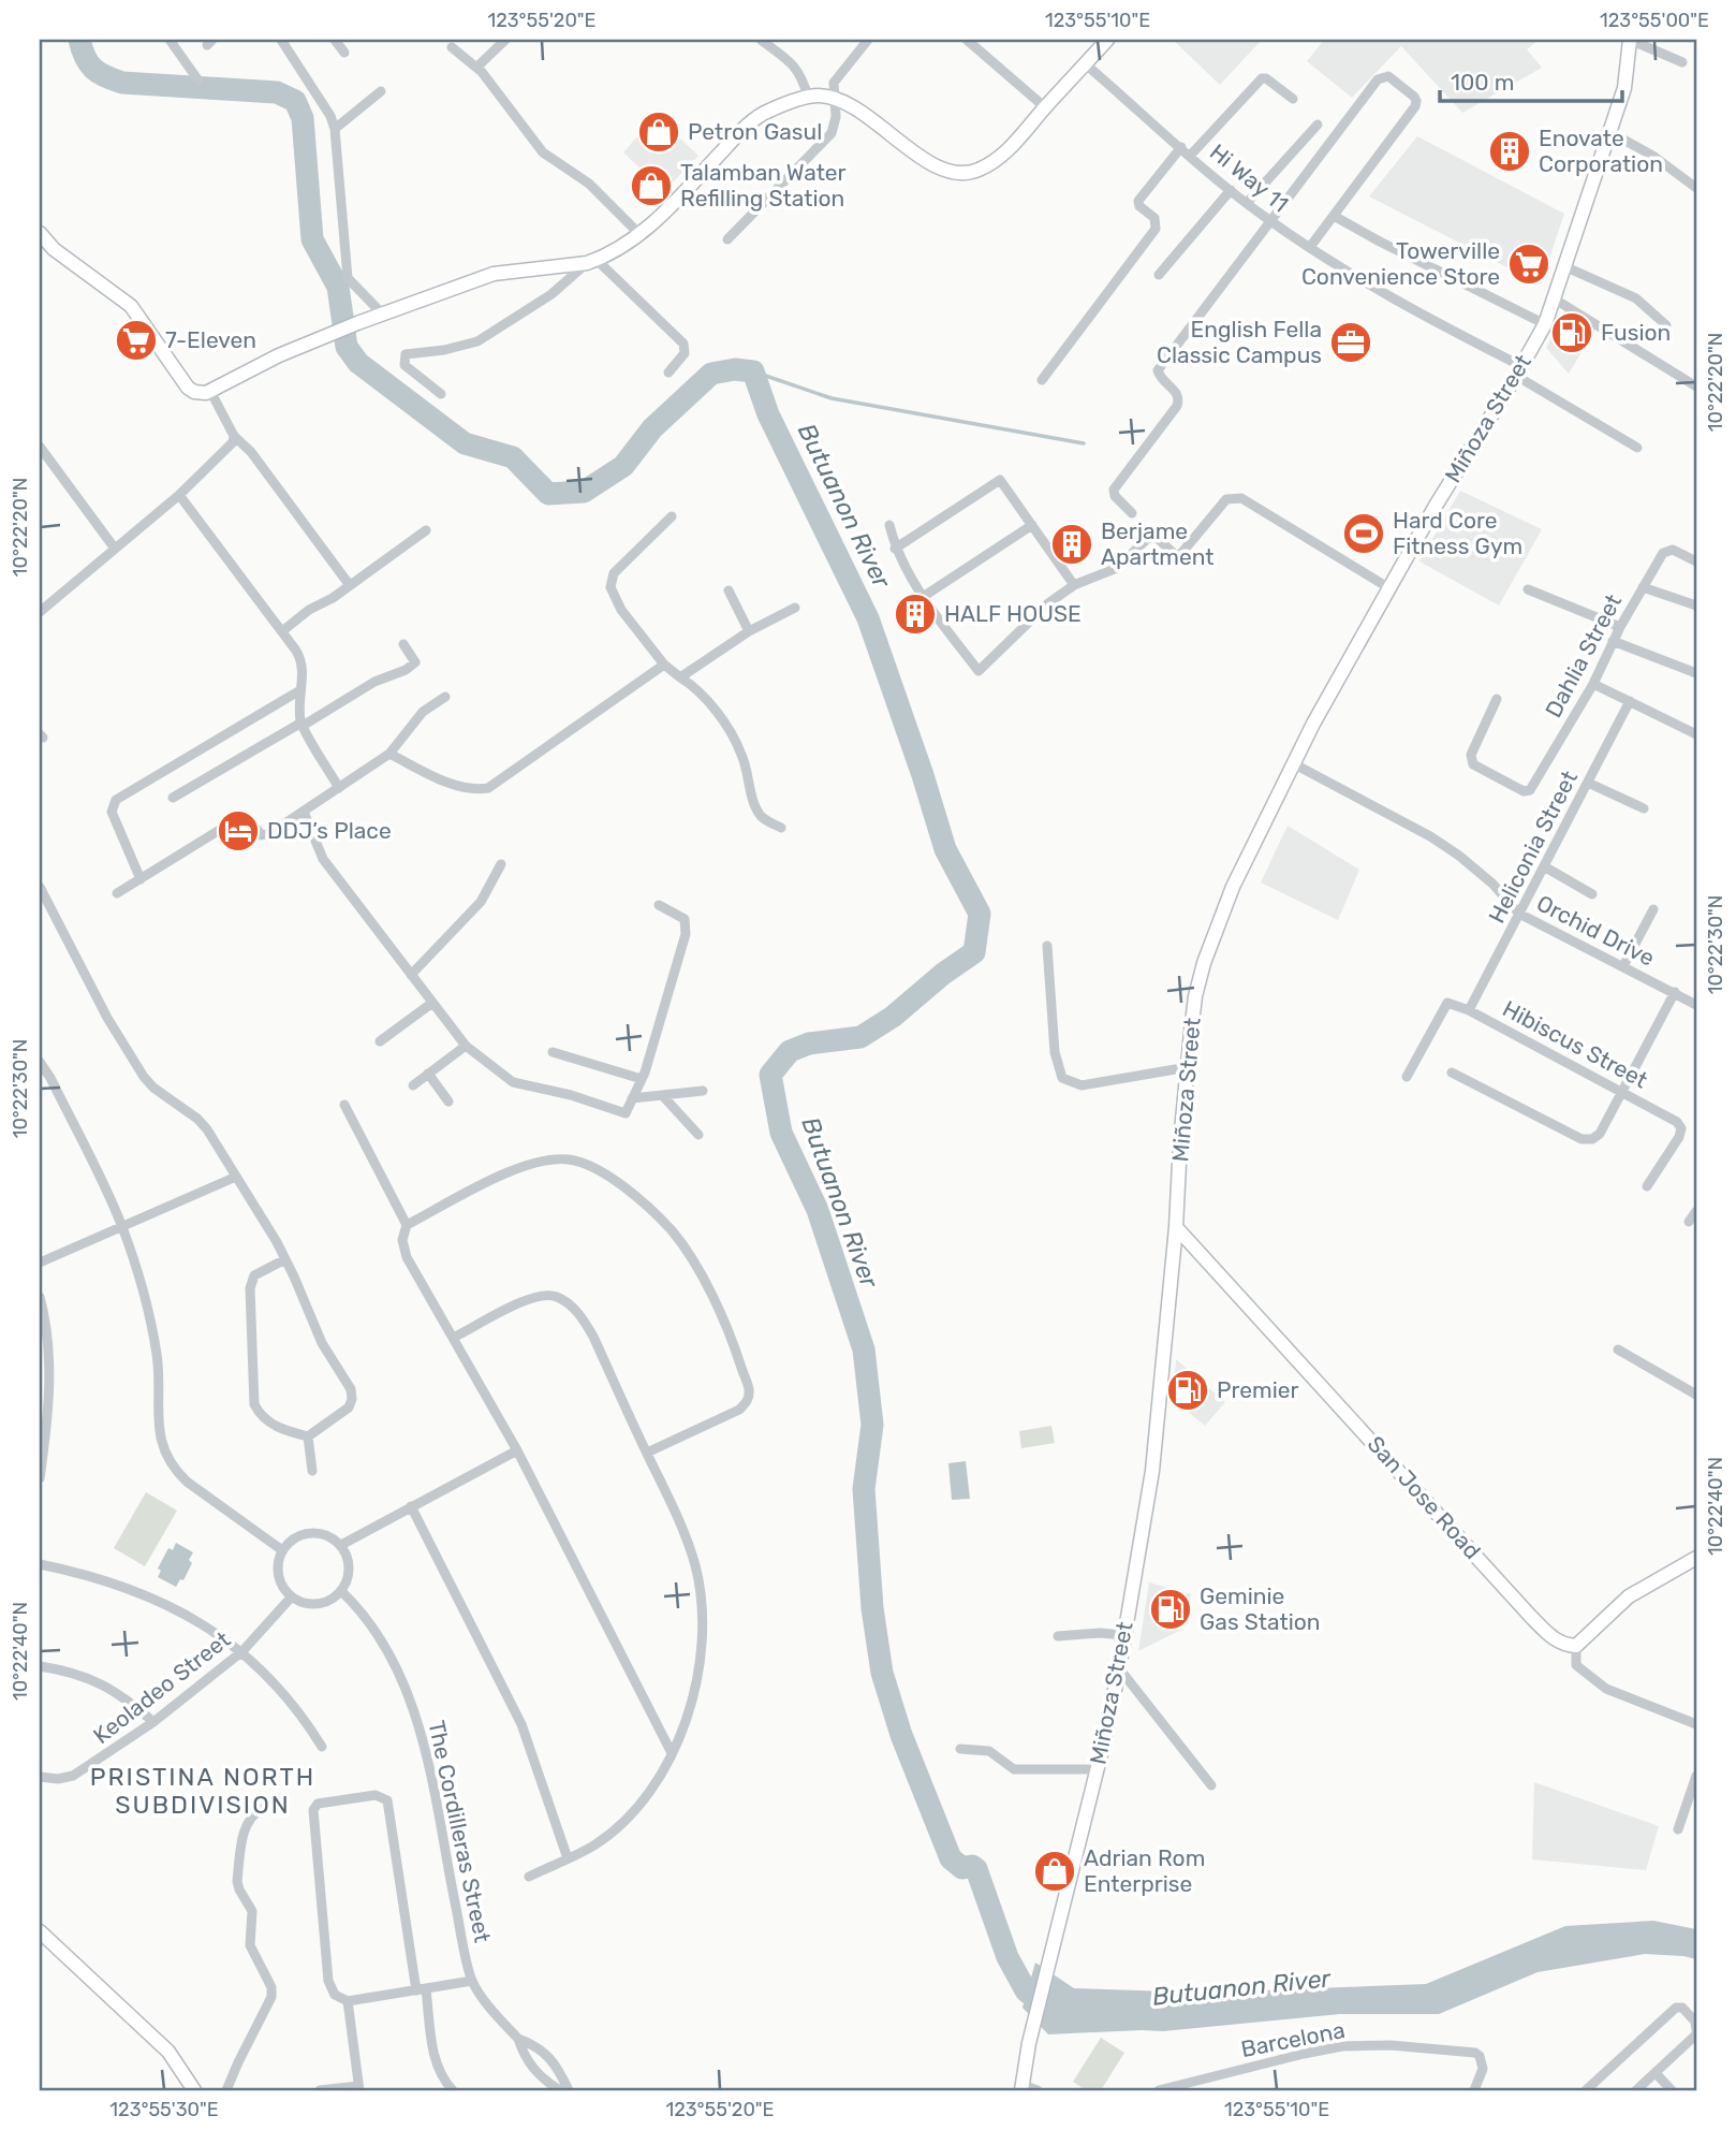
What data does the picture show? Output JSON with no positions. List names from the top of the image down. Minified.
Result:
{"streets":{"main road":["Miñoza Street","San Jose Road"],"street":["Hi Way 11","Dahlia Street","Heliconia Street","Orchid Drive","Hibiscus Street","Keoladeo Street","The Cordilleras Street","Barcelona"]},"crossings":[["Hi Way 11","Miñoza Street"],["Miñoza Street","Orchid Drive"],["Miñoza Street","San Jose Road"],["Heliconia Street","Orchid Drive"],["Heliconia Street","Hibiscus Street"],["Keoladeo Street","The Cordilleras Street"]],"districts":["PRISTINA NORTH SUBDIVISION"],"water":["Butuanon River"],"places":{"shop":["Petron Gasul","Talamban Water Refilling Station","Adrian Rom Enterprise"],"building":["Enovate Corporation","Berjame Apartment","HALF HOUSE"],"supermarket":["Towerville Convenience Store","7-Eleven"],"fuel station":["Fusion","Premier","Geminie Gas Station"],"office":["English Fella Classic Campus"],"sports":["Hard Core Fitness Gym"],"hotel":["DDJ’s Place"]},"scale_bar":"100 m","coordinates":["123°55'20\"E","123°55'10\"E","123°55'00\"E","10°22'20\"N","10°22'30\"N","10°22'40\"N","123°55'30\"E"]}
